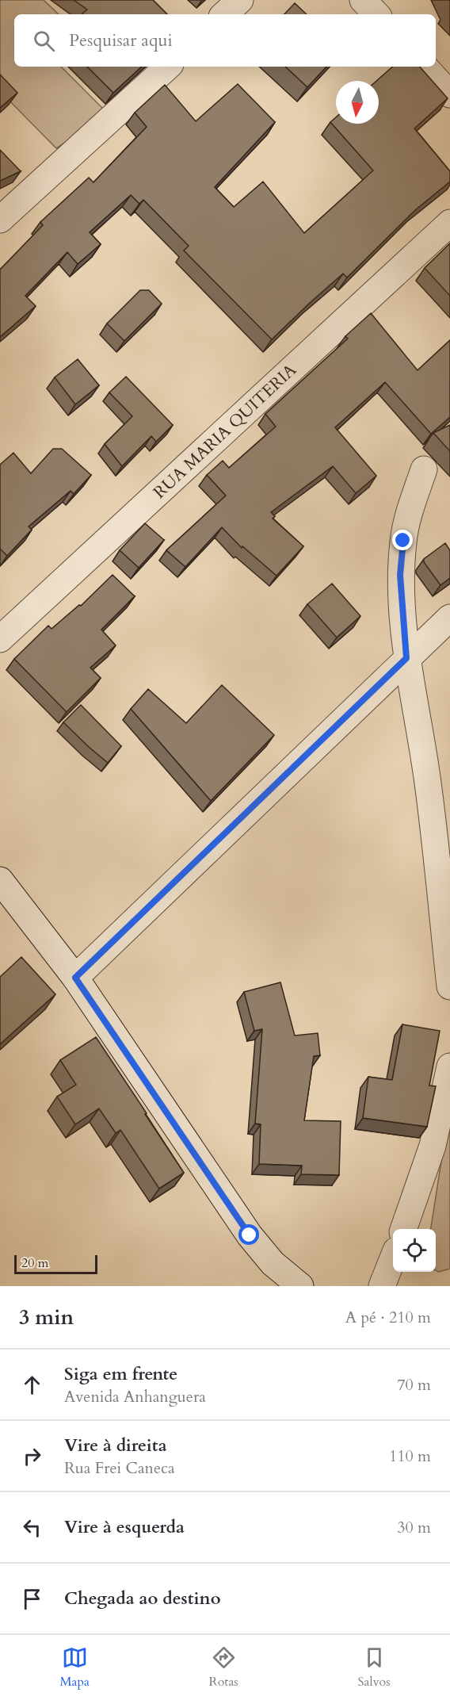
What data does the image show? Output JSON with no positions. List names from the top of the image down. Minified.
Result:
{"streets":{"street":["RUA MARIA QUITERIA"]},"scale_bar":"20 m","north":"bottom","page":{"search":"Pesquisar aqui","scale":"20 m","heading":["3 min","A pé · 210 m"],"list":[["Siga em frente","Avenida Anhanguera","70 m"],["Vire à direita","Rua Frei Caneca","110 m"],["Vire à esquerda","30 m"],"Chegada ao destino"],"nav":["Mapa","Rotas","Salvos"]}}
